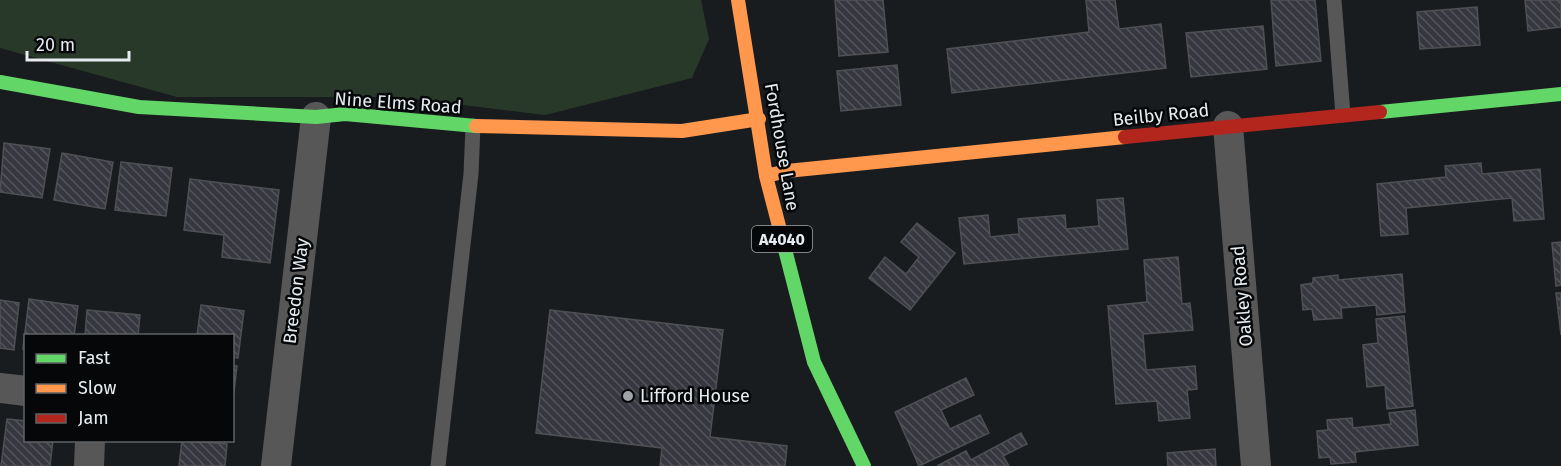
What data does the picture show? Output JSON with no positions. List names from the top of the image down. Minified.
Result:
{"streets":{"street":["Nine Elms Road","Beilby Road","Fordhouse Lane","A4040","Breedon Way","Oakley Road"]},"crossings":[["Nine Elms Road","Fordhouse Lane"],["Nine Elms Road","Breedon Way"],["Beilby Road","Fordhouse Lane"],["Beilby Road","Oakley Road"]],"places":["Lifford House"],"legend":["Fast","Slow","Jam"],"scale_bar":"20 m"}
